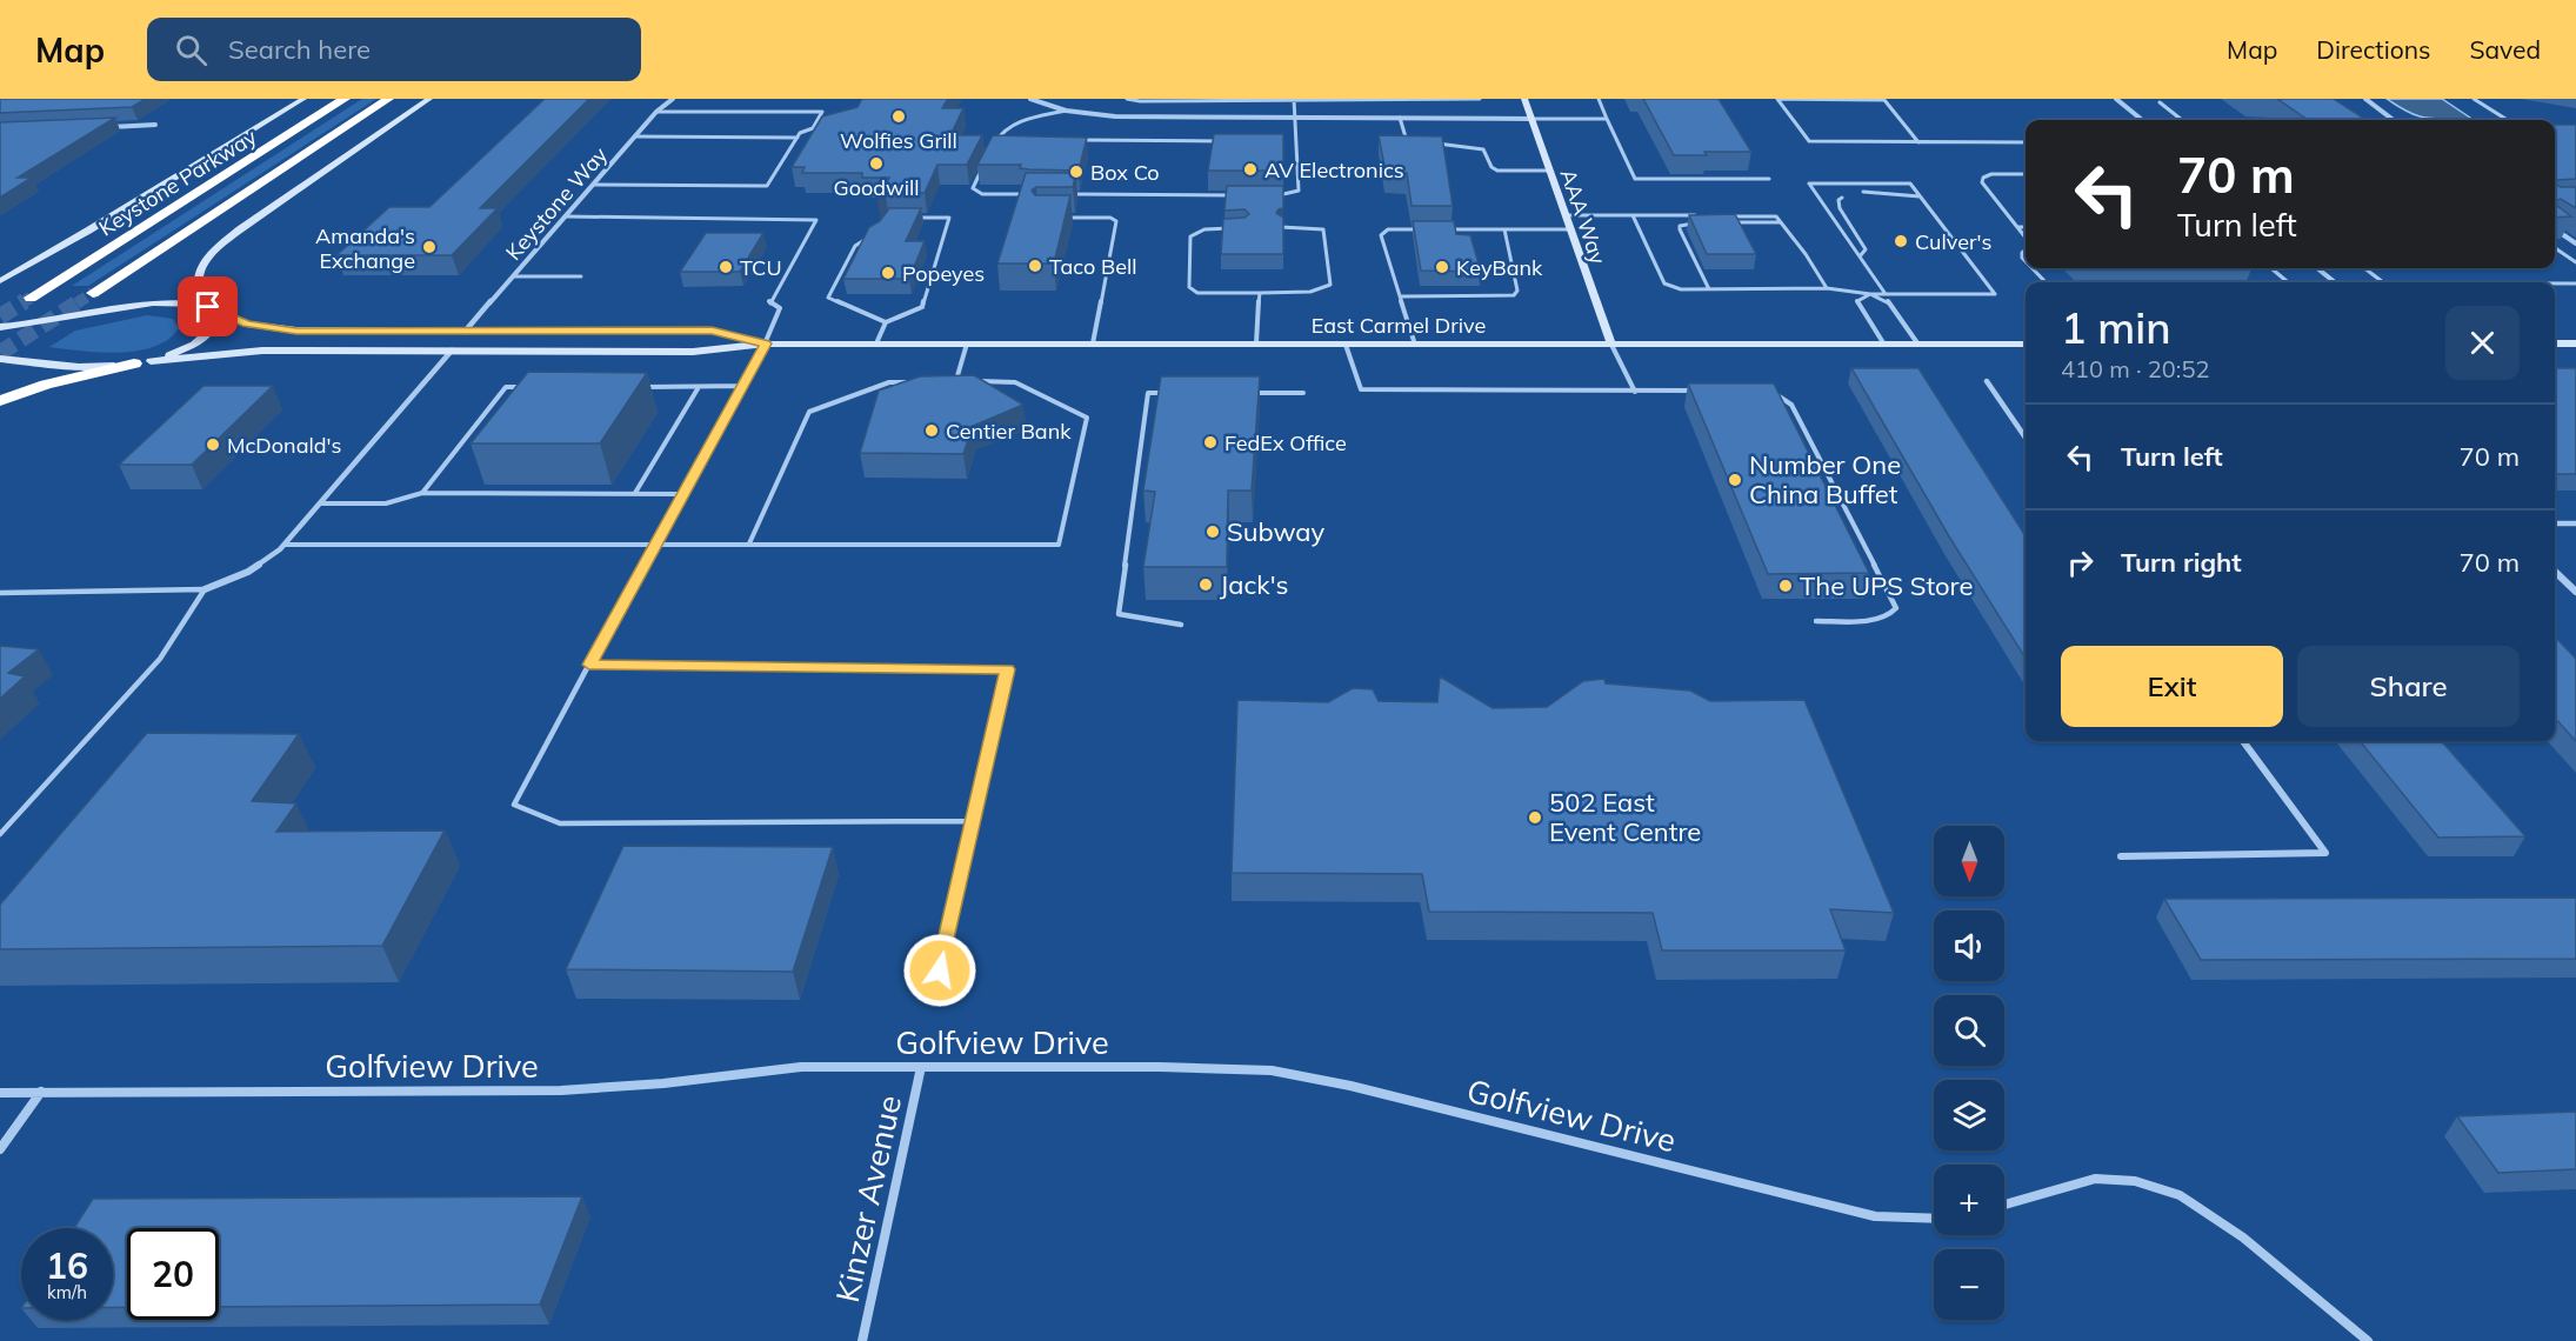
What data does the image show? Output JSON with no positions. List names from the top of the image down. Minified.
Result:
{"streets":{"highway":["Keystone Parkway"],"street":["Keystone Way","AAA Way","East Carmel Drive","Golfview Drive","Kinzer Avenue"]},"crossings":[["Keystone Way","East Carmel Drive"],["AAA Way","East Carmel Drive"],["Golfview Drive","Kinzer Avenue"]],"places":["Wolfies Grill","Goodwill","AV Electronics","Box Co","Culver's","Amanda's Exchange","Taco Bell","TCU","KeyBank","Popeyes","Centier Bank","FedEx Office","McDonald's","Number One China Buffet","Subway","Jack's","The UPS Store","502 East Event Centre"],"north":"bottom","page":{"header":"Map","search":"Search here","nav":["Map","Directions","Saved"],"turn":["70 m","Turn left"],"heading":["1 min","410 m · 20:52"],"list":[{"name":"Turn left","value":"70 m"},{"name":"Turn right","value":"70 m"}],"buttons":["Exit","Share"],"map_buttons":["+","−"],"speed":"16 km/h","limit":"20"}}
